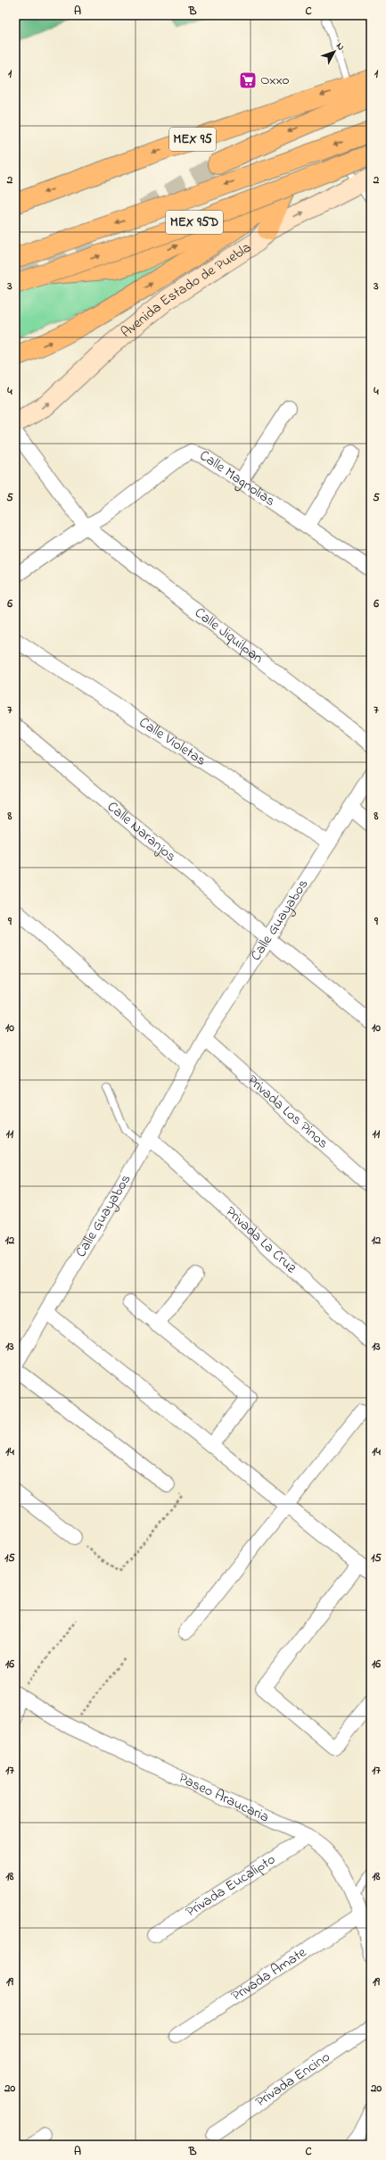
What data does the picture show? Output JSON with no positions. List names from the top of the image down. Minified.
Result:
{"streets":{"main road":["MEX 95","MEX 95D"],"street":["Avenida Estado de Puebla","Calle Magnolias","Calle Jiquilpan","Calle Violetas","Calle Naranjos","Calle Guayabos","Privada Los Pinos","Privada La Cruz","Paseo Araucaria","Privada Eucalipto","Privada Amate","Privada Encino"]},"crossings":[["Calle Magnolias","Calle Jiquilpan"],["Calle Violetas","Calle Guayabos"],["Calle Naranjos","Calle Guayabos"],["Calle Guayabos","Privada Los Pinos"],["Calle Guayabos","Privada La Cruz"],["Paseo Araucaria","Privada Eucalipto"],["Paseo Araucaria","Privada Amate"]],"one_way":["Avenida Estado de Puebla"],"places":{"supermarket":["Oxxo"]},"north":"top right","grid":{"columns":["A","B","C"],"rows":["1","2","3","4","5","6","7","8","9","10","11","12","13","14","15","16","17","18","19","20"]}}
